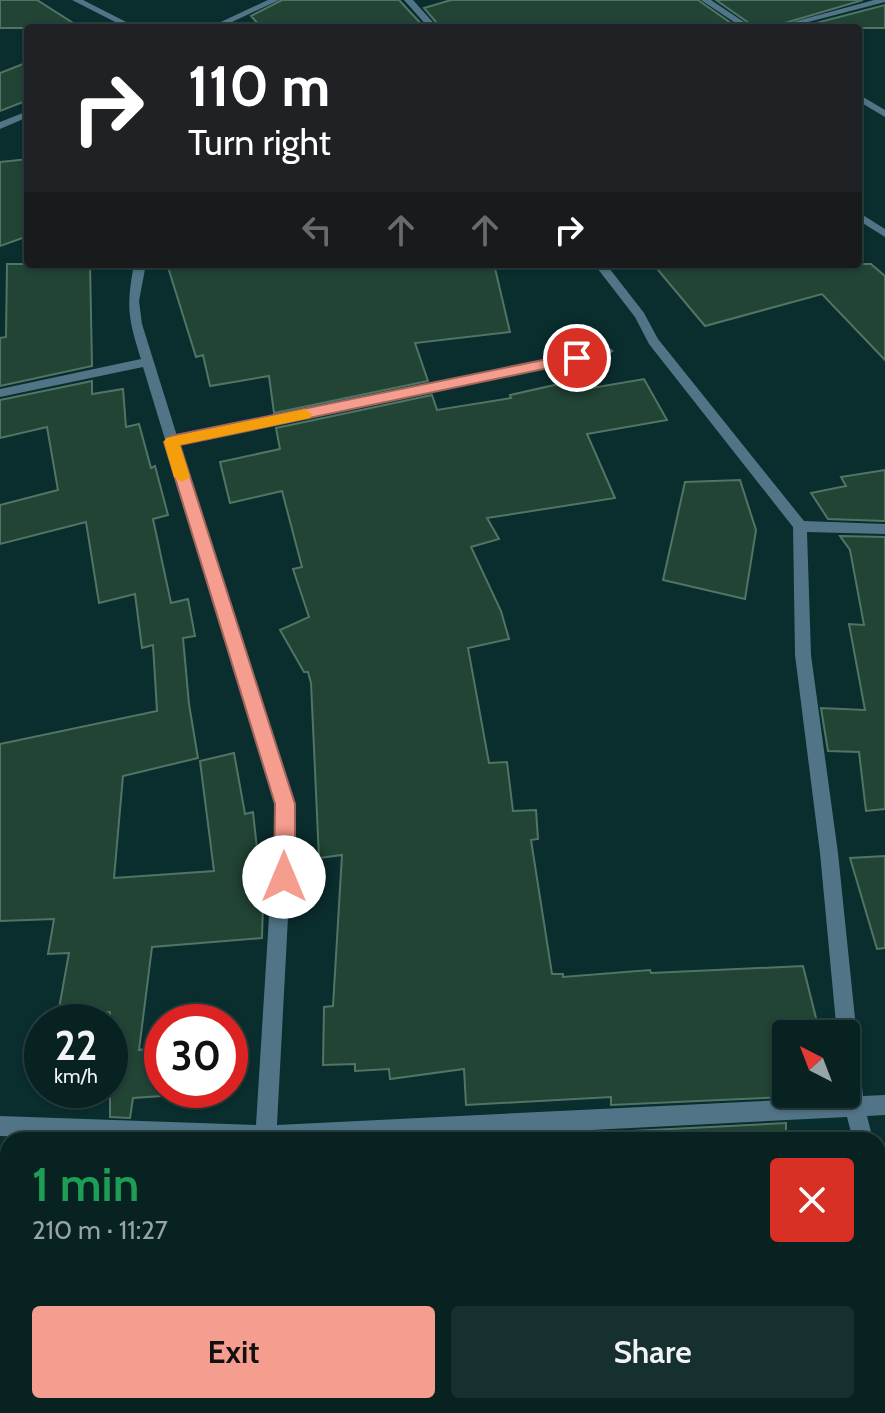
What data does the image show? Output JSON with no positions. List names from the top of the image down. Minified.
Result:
{"north":"top left","page":{"turn":["110 m","Turn right"],"speed":"22 km/h","limit":"30","heading":["1 min","210 m · 11:27"],"buttons":["Exit","Share"]}}
